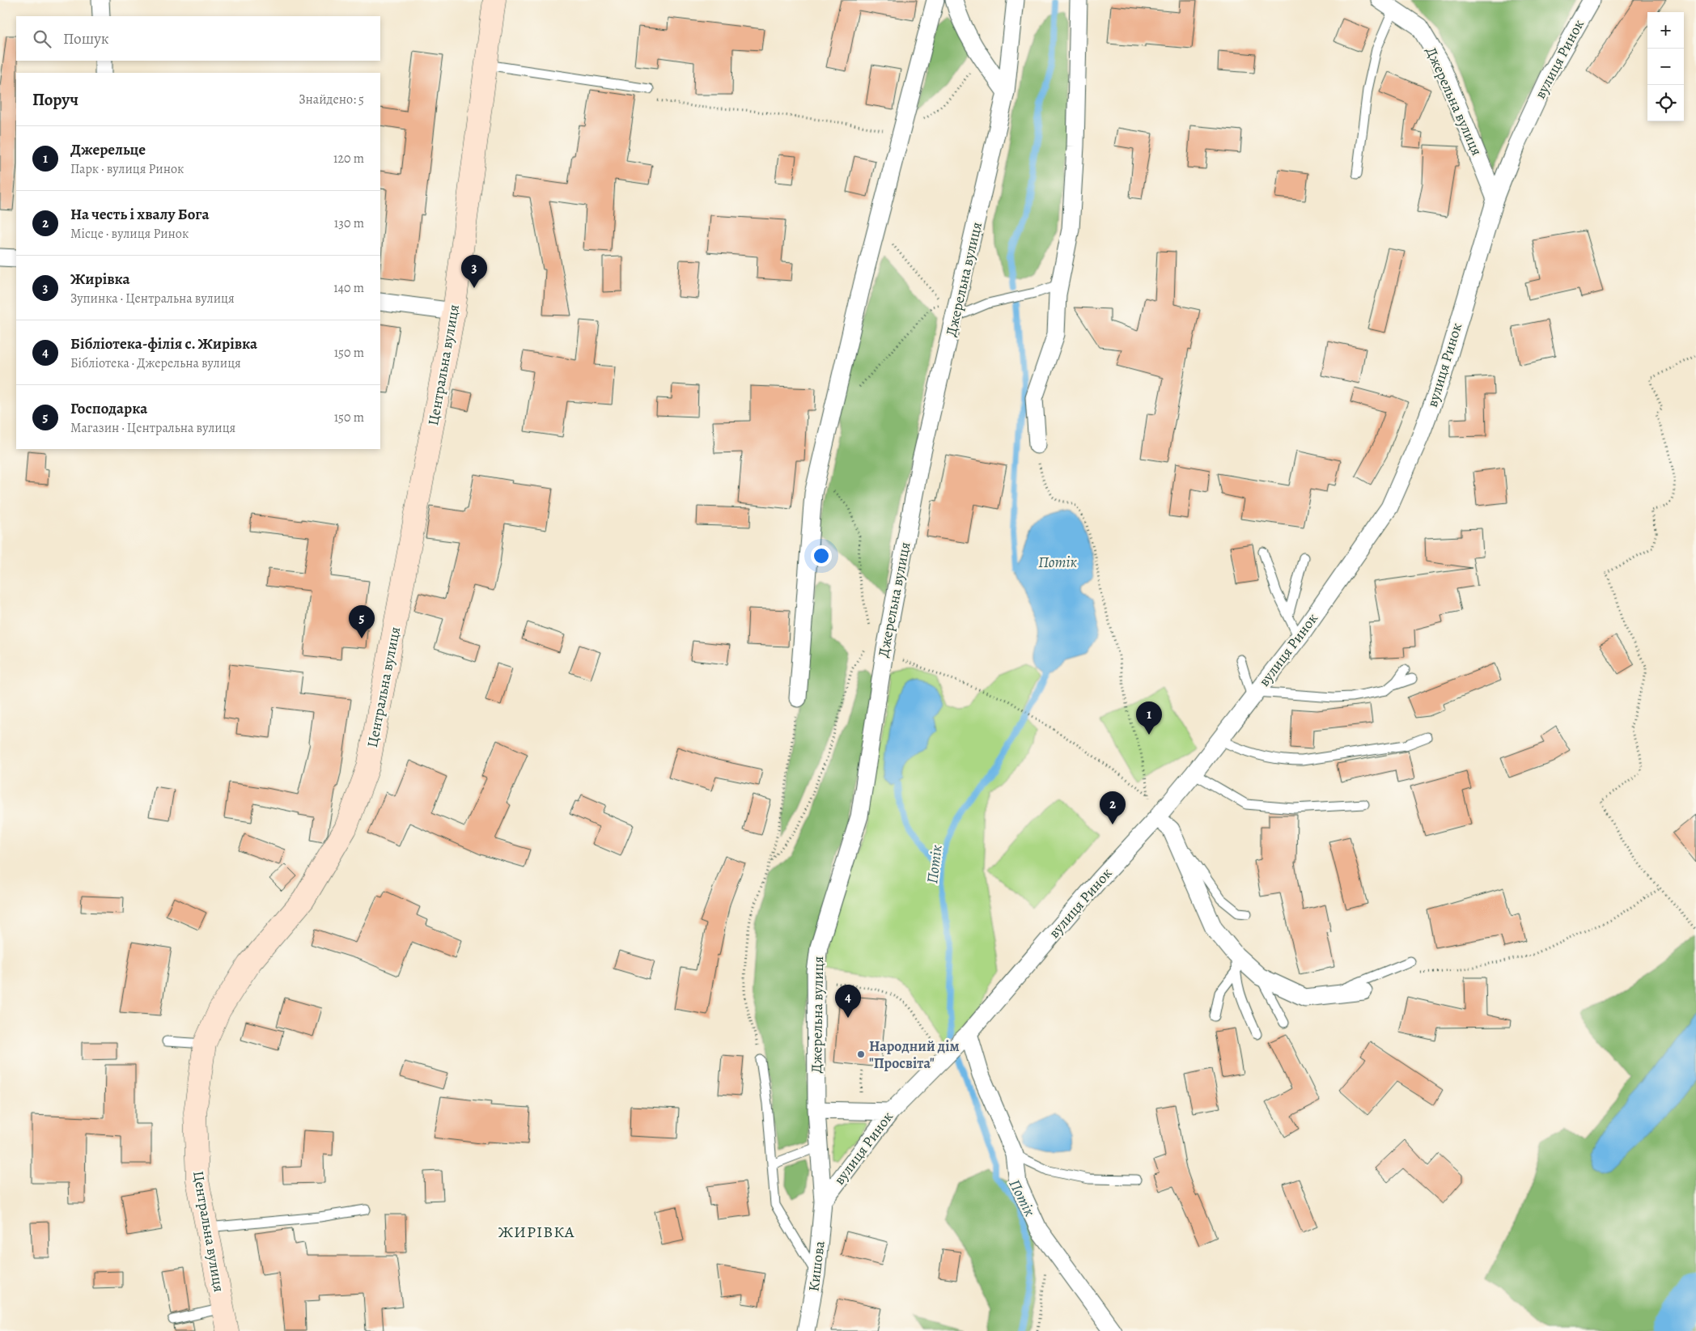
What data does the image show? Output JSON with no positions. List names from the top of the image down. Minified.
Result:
{"streets":{"street":["вулиця Ринок","Джерельна вулиця","Центральна вулиця","Кишова"]},"crossings":[["вулиця Ринок","Джерельна вулиця"],["вулиця Ринок","Кишова"],["Джерельна вулиця","Кишова"]],"districts":["ЖИРІВКА"],"water":["Потік"],"places":["Народний дім \"Просвіта\""],"page":{"map_buttons":["+","−"],"search":"Пошук","heading":["Поруч","Знайдено: 5"],"list":[{"mark":"1","name":"Джерельце","note":"Парк · вулиця Ринок","value":"120 m"},{"mark":"2","name":"На честь і хвалу Бога","note":"Місце · вулиця Ринок","value":"130 m"},{"mark":"3","name":"Жирівка","note":"Зупинка · Центральна вулиця","value":"140 m"},{"mark":"4","name":"Бібліотека-філія с. Жирівка","note":"Бібліотека · Джерельна вулиця","value":"150 m"},{"mark":"5","name":"Господарка","note":"Магазин · Центральна вулиця","value":"150 m"}],"pins":["3","5","1","2","4"]}}
